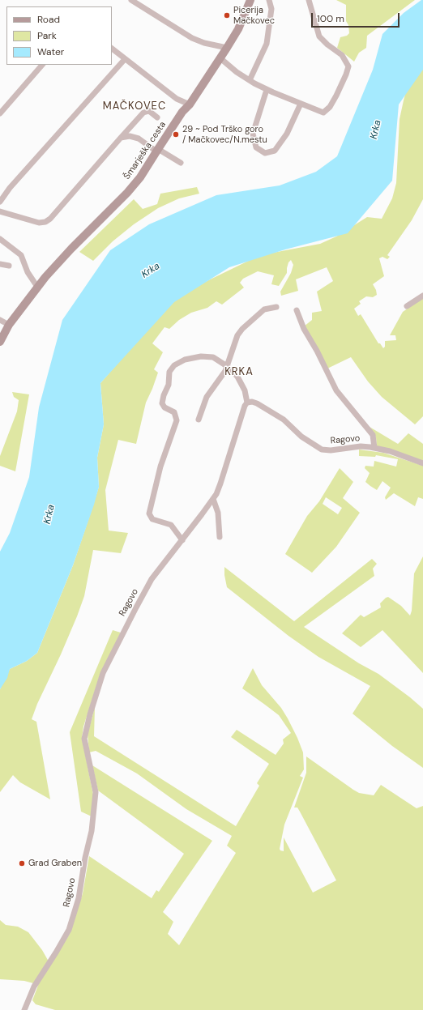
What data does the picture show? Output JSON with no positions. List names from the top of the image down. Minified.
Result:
{"streets":{"street":["Šmarješka cesta","Ragovo"]},"districts":["MAČKOVEC","KRKA"],"water":["Krka"],"places":["Picerija Mačkovec","29 ~ Pod Trško goro / Mačkovec/N.mestu","Grad Graben"],"legend":["Road","Park","Water"],"scale_bar":"100 m"}
